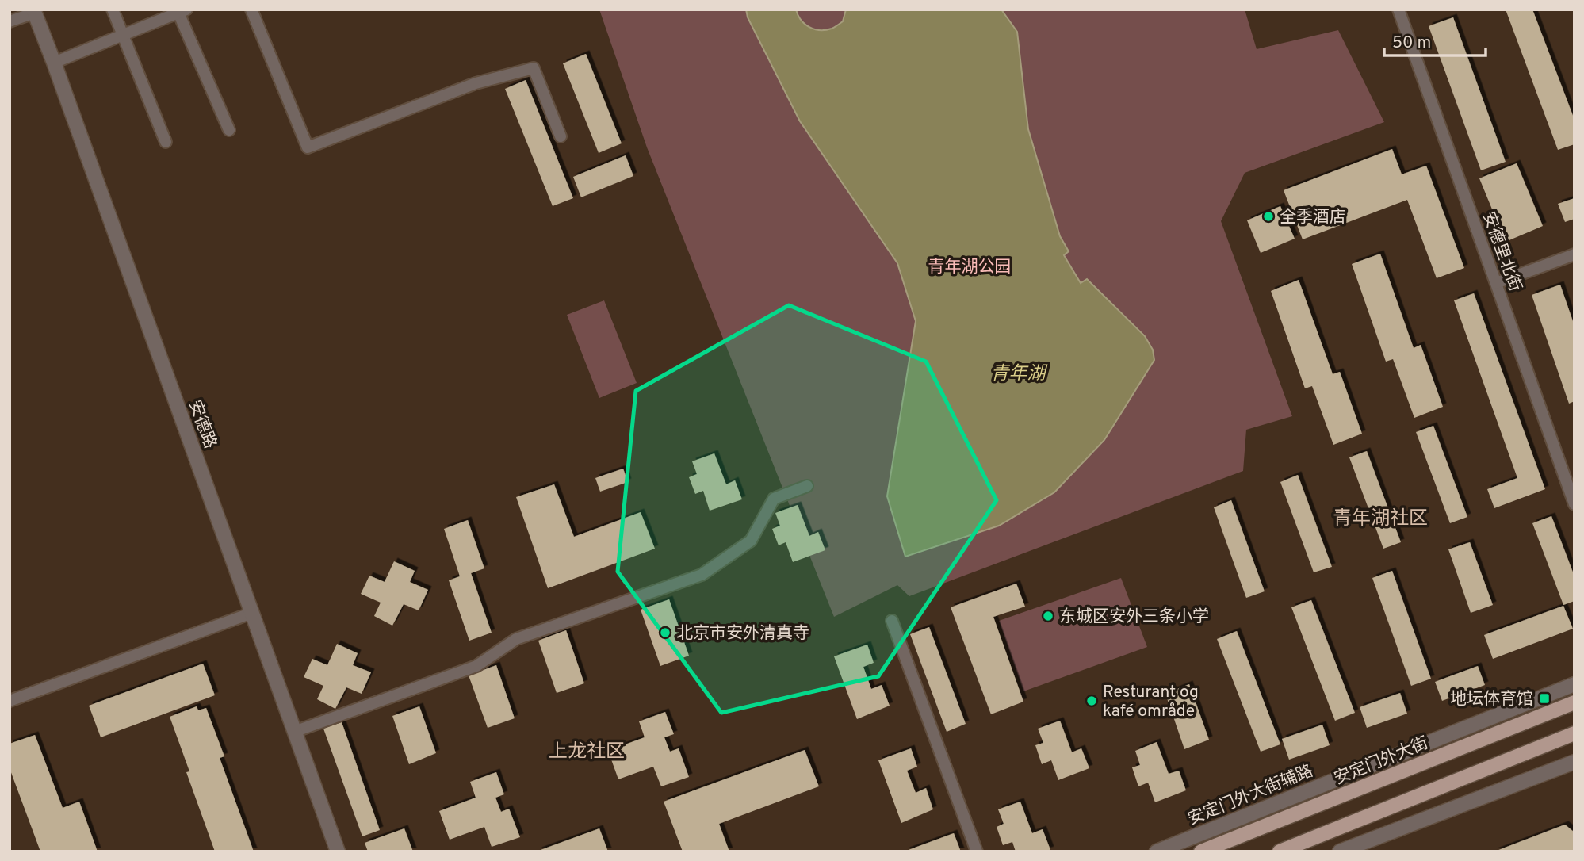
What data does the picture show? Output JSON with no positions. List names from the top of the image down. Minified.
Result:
{"streets":{"main road":["安定门外大街"],"street":["安德里北街","安德路","安定门外大街辅路"]},"districts":["青年湖社区","上龙社区"],"water":["青年湖"],"parks":["青年湖公园"],"places":{"other":["全季酒店","东城区安外三条小学","北京市安外清真寺","Resturant og kafé område"],"transit":["地坛体育馆"]},"scale_bar":"50 m"}
